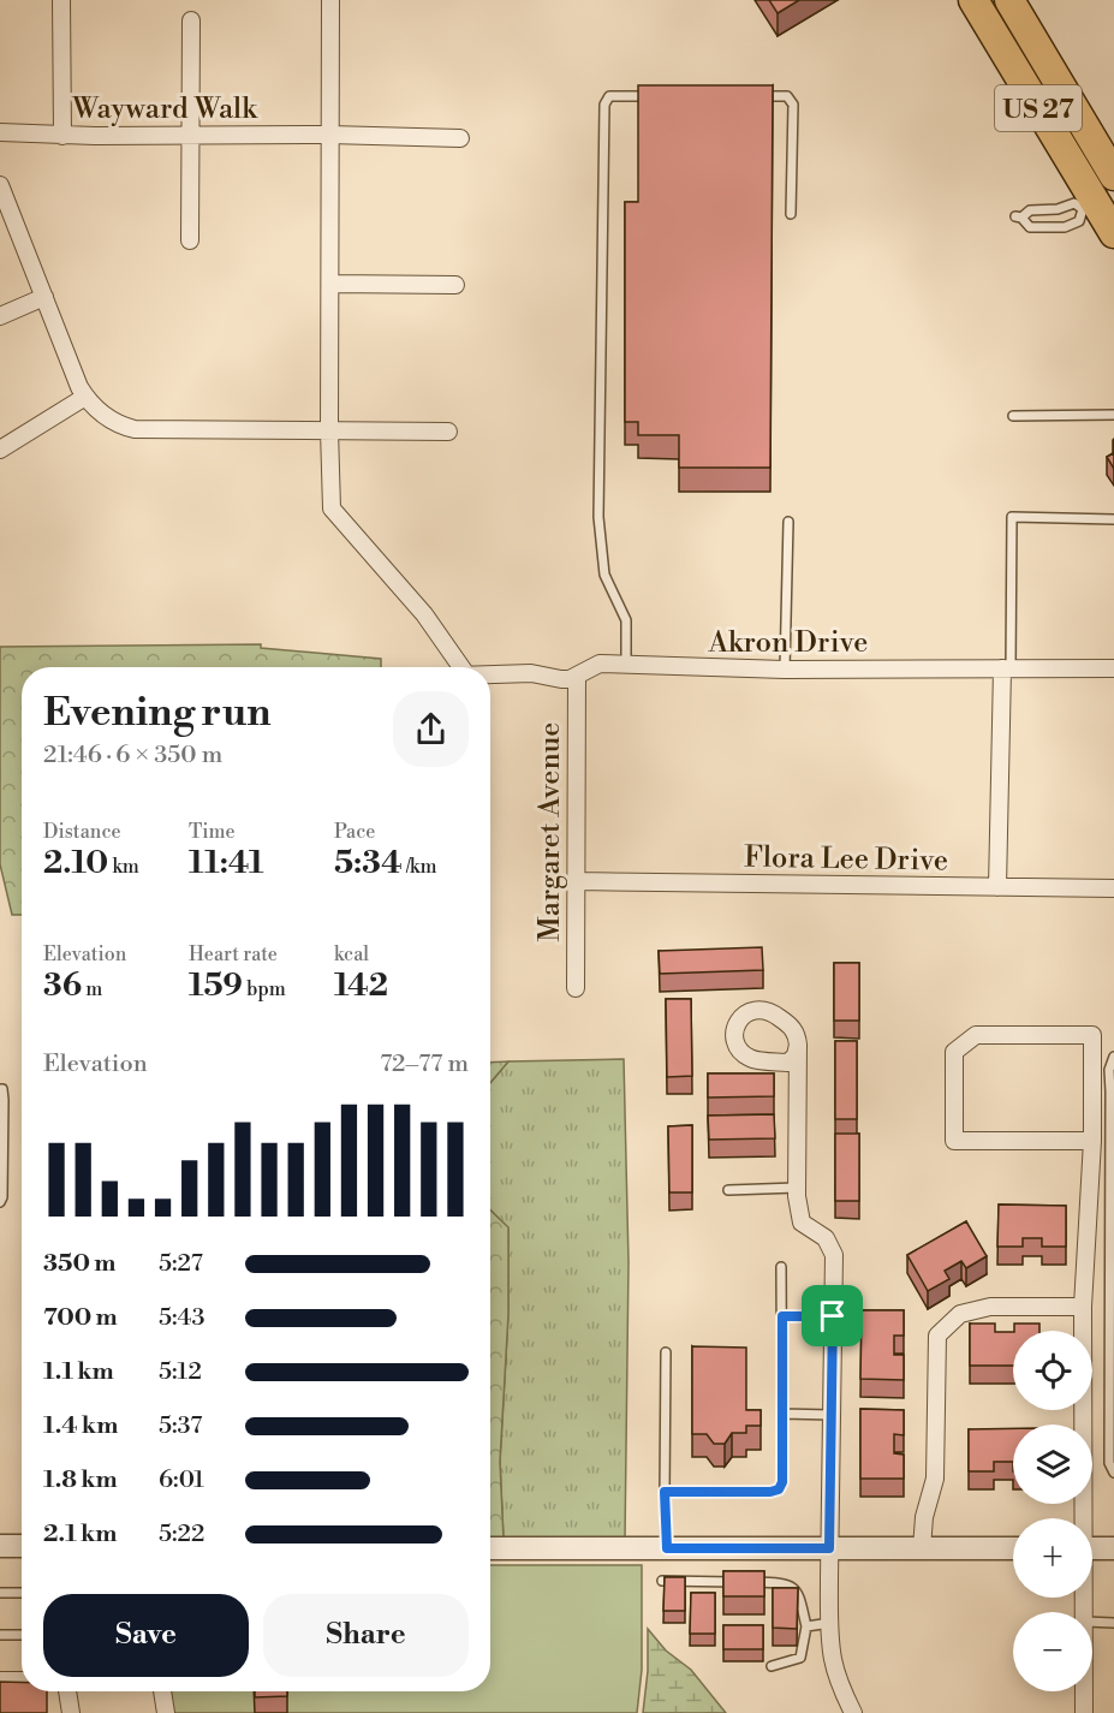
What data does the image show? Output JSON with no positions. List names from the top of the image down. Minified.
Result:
{"streets":{"highway":["US 27"],"street":["Wayward Walk","Akron Drive","Margaret Avenue","Flora Lee Drive"]},"crossings":[["Akron Drive","Margaret Avenue"],["Margaret Avenue","Flora Lee Drive"]],"page":{"heading":["Evening run","21:46 · 6 × 350 m"],"stats":[["Distance","2.10 km"],["Time","11:41"],["Pace","5:34 /km"],["Elevation","36 m"],["Heart rate","159 bpm"],["kcal","142"]],"chart":["Elevation","72–77 m"],"list":[{"name":"350 m","note":"5:27"},{"name":"700 m","note":"5:43"},{"name":"1.1 km","note":"5:12"},{"name":"1.4 km","note":"5:37"},{"name":"1.8 km","note":"6:01"},{"name":"2.1 km","note":"5:22"}],"map_buttons":["+","−"],"buttons":["Save","Share"]}}
